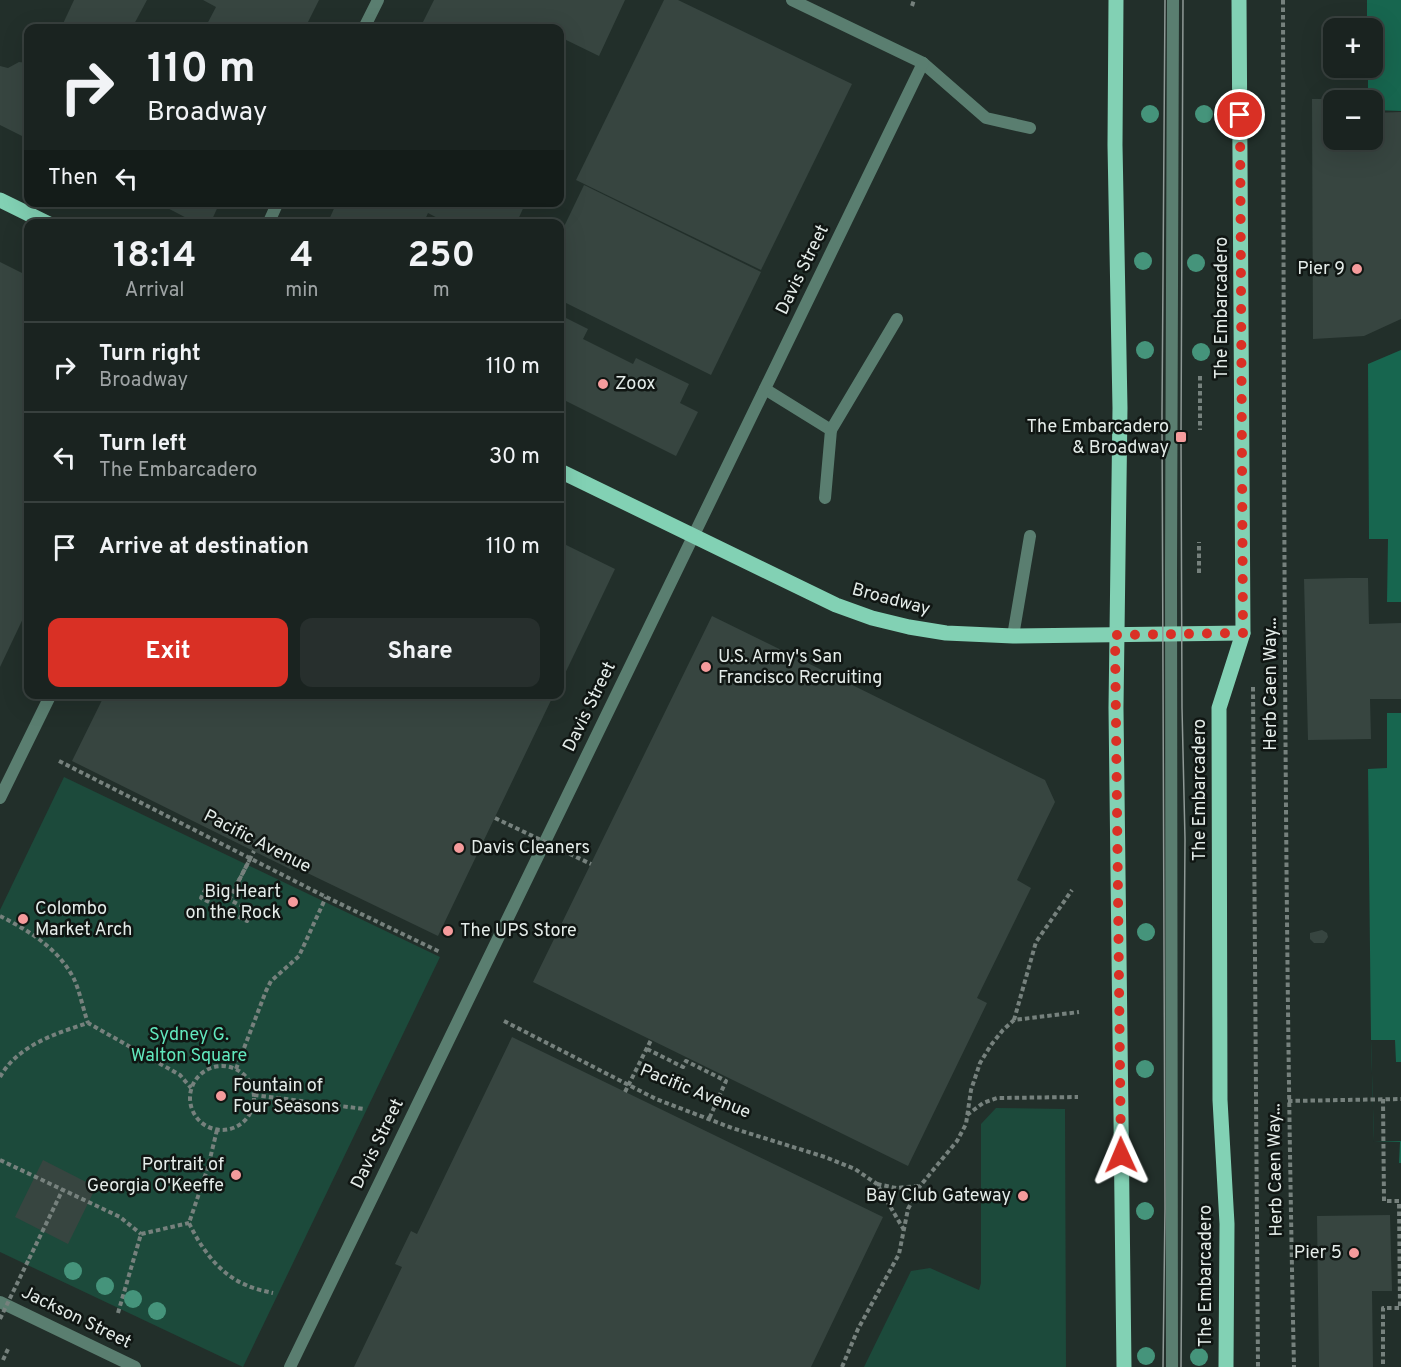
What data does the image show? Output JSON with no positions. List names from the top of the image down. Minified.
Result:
{"streets":{"main road":["The Embarcadero","Broadway"],"street":["Davis Street","Jackson Street"],"path":["Herb Caen Way...","Pacific Avenue"]},"crossings":[["Davis Street","Broadway"],["The Embarcadero","Broadway"]],"parks":["Sydney G. Walton Square"],"places":{"other":["Pier 9","Zoox","U.S. Army's San Francisco Recruiting","Davis Cleaners","Big Heart on the Rock","Colombo Market Arch","The UPS Store","Fountain of Four Seasons","Portrait of Georgia O'Keeffe","Bay Club Gateway","Pier 5"],"transit":["The Embarcadero & Broadway"]},"page":{"map_buttons":["+","−"],"turn":["110 m","Broadway"],"then":"Then","eta":["18:14","Arrival","4","min","250","m"],"list":[{"name":"Turn right","note":"Broadway","value":"110 m"},{"name":"Turn left","note":"The Embarcadero","value":"30 m"},{"name":"Arrive at destination","value":"110 m"}],"buttons":["Exit","Share"]}}
